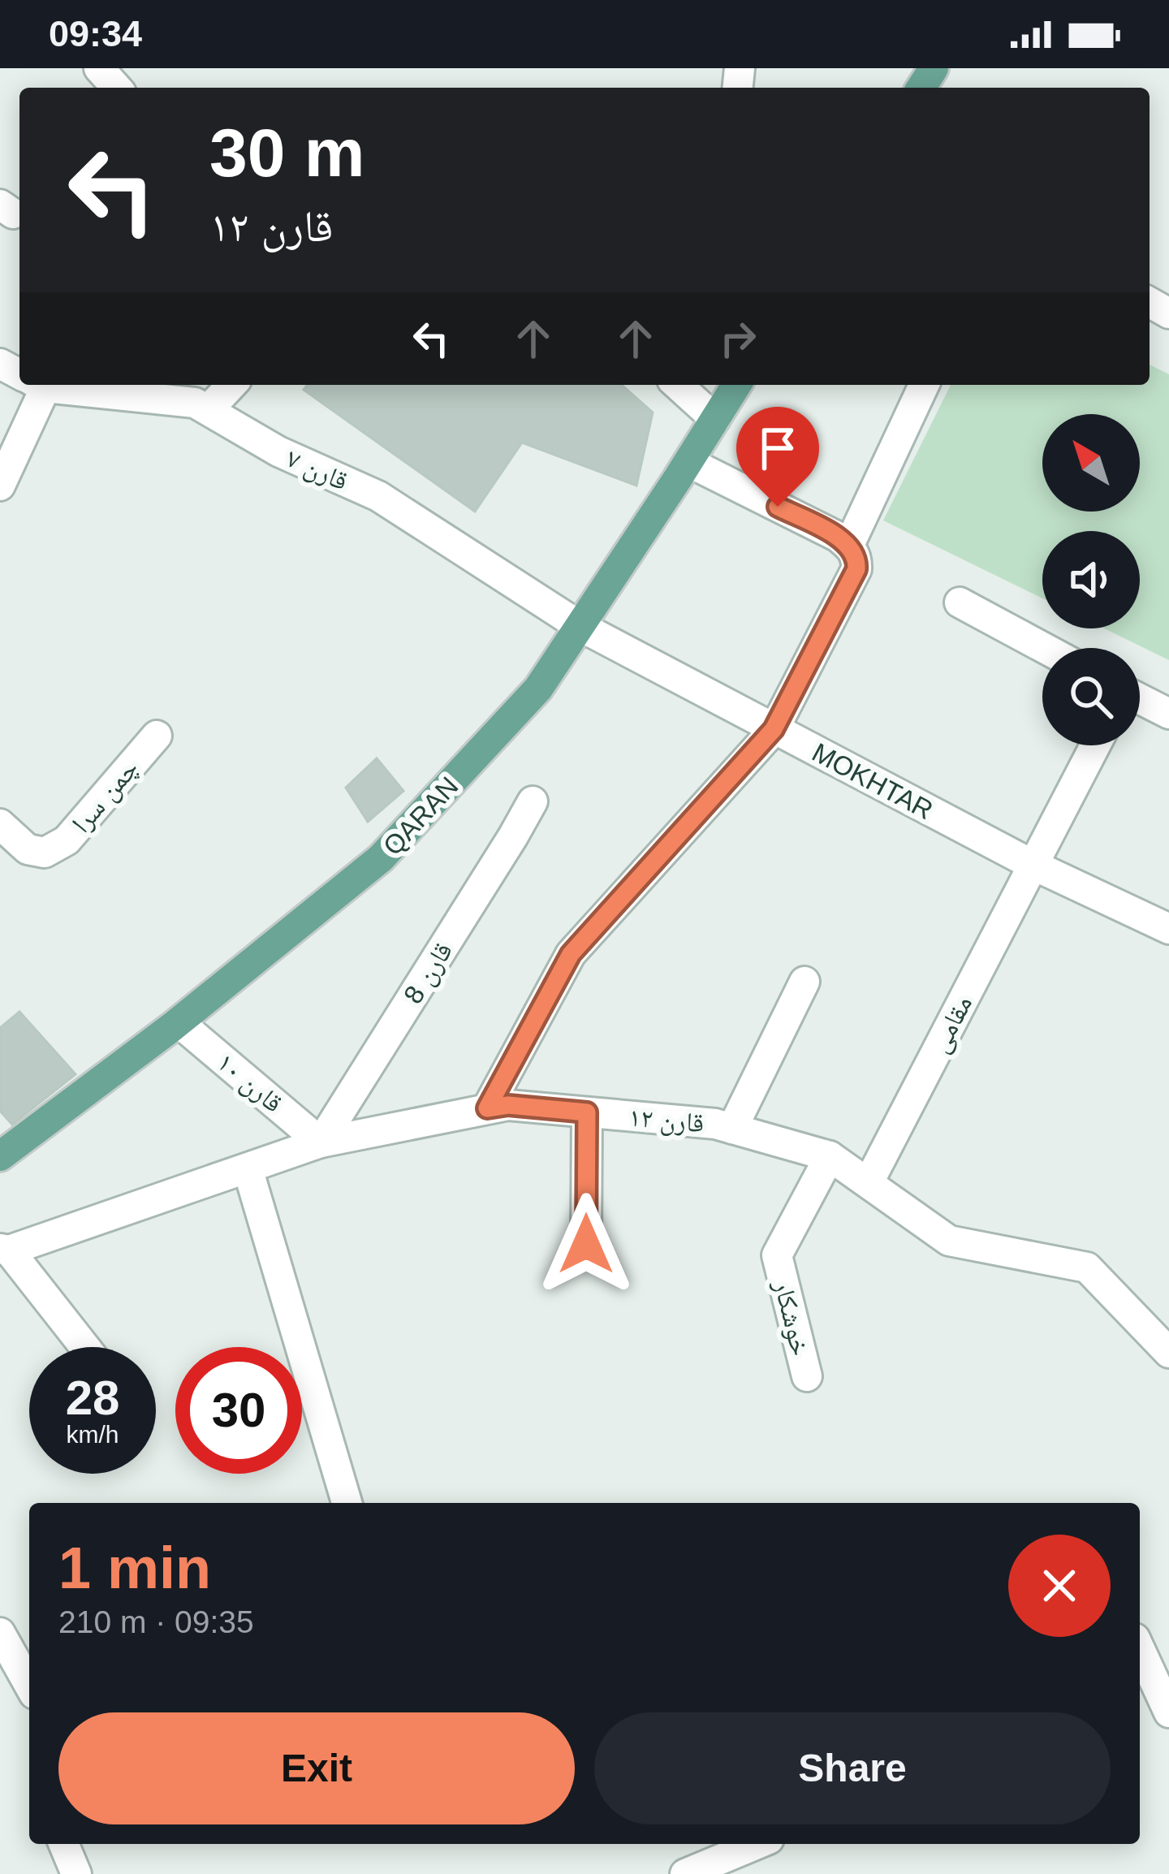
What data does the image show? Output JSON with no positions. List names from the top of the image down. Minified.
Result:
{"streets":{"main road":["QARAN"],"street":["قارن ٧","MOKHTAR","چمن سرا","قارن 8","مقامی","قارن ١٠","قارن ۱۲","خوشکار"]},"crossings":[["قارن ٧","MOKHTAR"],["قارن ٧","QARAN"],["MOKHTAR","QARAN"],["MOKHTAR","مقامی"],["QARAN","قارن ١٠"],["قارن 8","قارن ١٠"],["قارن 8","قارن ۱۲"],["مقامی","قارن ۱۲"],["قارن ١٠","قارن ۱۲"],["قارن ۱۲","خوشکار"]],"north":"top left","page":{"status":"09:34","turn":["30 m","قارن ۱۲"],"speed":"28 km/h","limit":"30","heading":["1 min","210 m · 09:35"],"buttons":["Exit","Share"]}}
